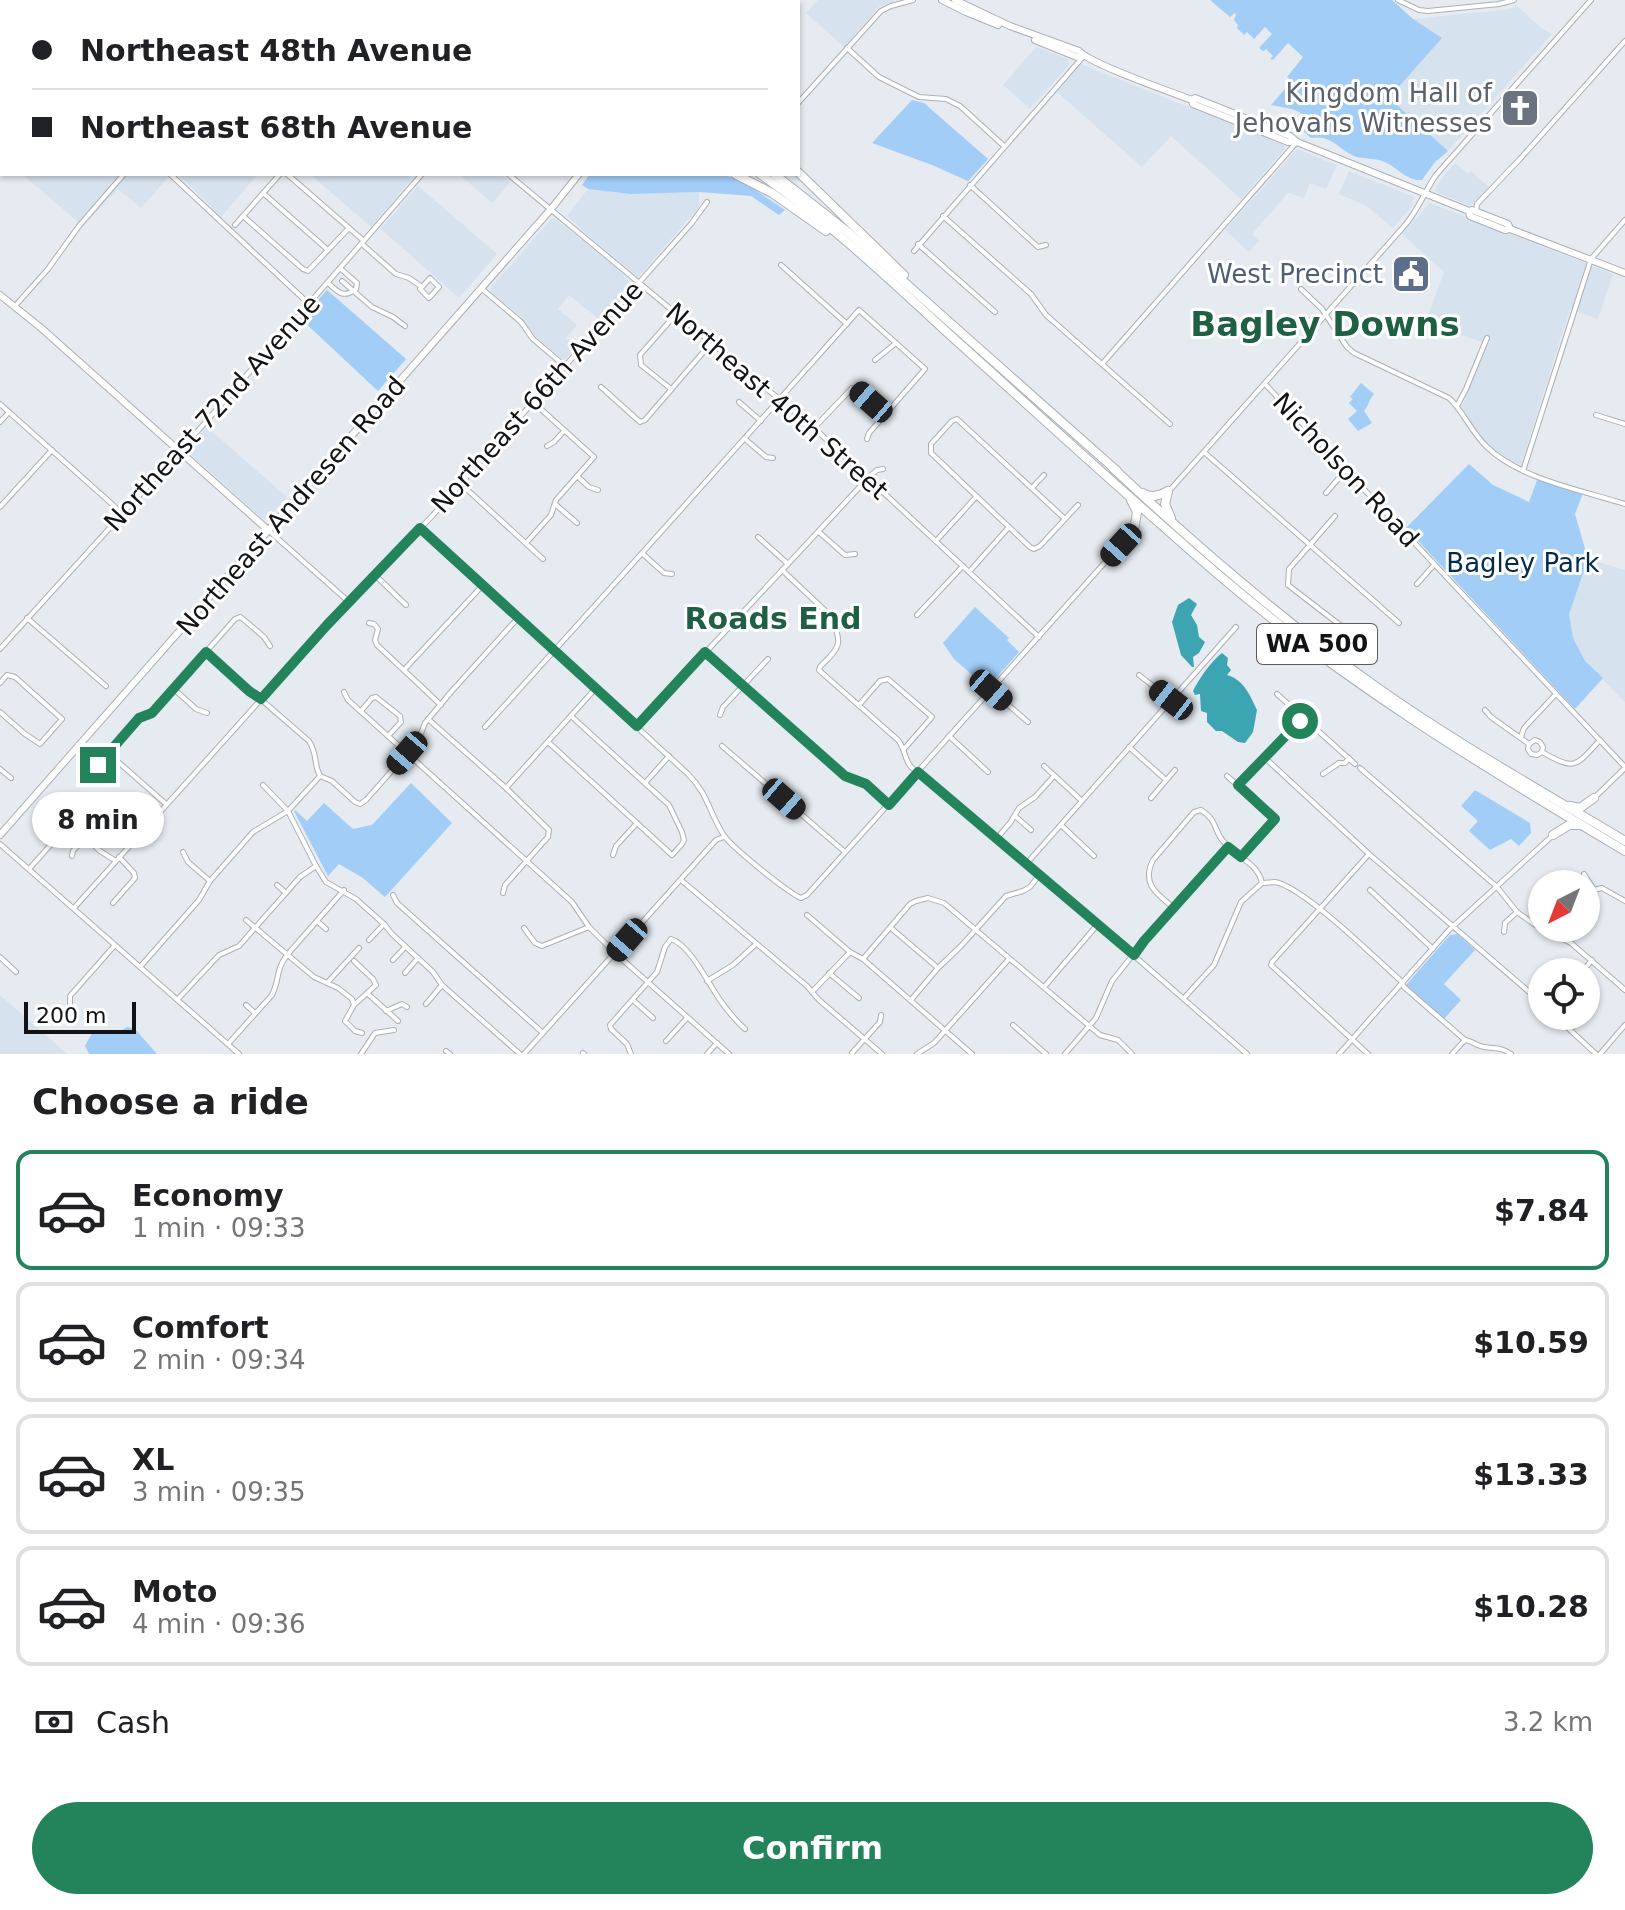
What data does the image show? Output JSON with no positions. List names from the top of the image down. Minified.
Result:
{"streets":{"highway":["WA 500"],"main road":["Northeast Andresen Road"],"street":["Northeast 66th Avenue","Northeast 40th Street","Northeast 72nd Avenue","Nicholson Road"]},"crossings":[["Northeast 66th Avenue","Northeast 40th Street"],["Northeast 40th Street","Northeast Andresen Road"]],"districts":["Bagley Downs","Roads End"],"parks":["Bagley Park"],"places":{"church":["Kingdom Hall of Jehovahs Witnesses"],"public building":["West Precinct"]},"scale_bar":"200 m","north":"bottom left","page":{"banner":["Northeast 48th Avenue","Northeast 68th Avenue"],"bubble":"8 min","scale":"200 m","heading":"Choose a ride","list":[{"name":"Economy","note":"1 min · 09:33","value":"$7.84"},{"name":"Comfort","note":"2 min · 09:34","value":"$10.59"},{"name":"XL","note":"3 min · 09:35","value":"$13.33"},{"name":"Moto","note":"4 min · 09:36","value":"$10.28"}],"pay":["Cash","3.2 km"],"buttons":"Confirm"}}
